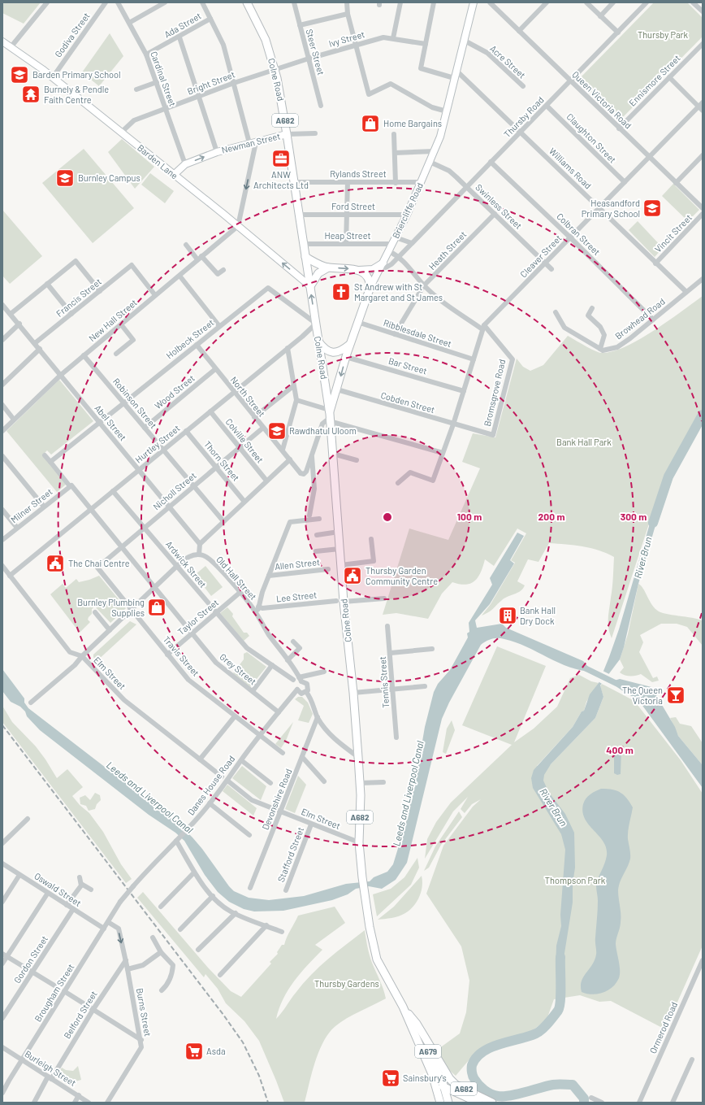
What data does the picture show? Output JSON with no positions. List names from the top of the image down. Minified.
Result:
{"streets":{"main road":["Colne Road","A682","Briercliffe Road","A679"],"street":["Ada Street","Godiva Street","Ivy Street","Steer Street","Acre Street","Cardinal Street","Ennismore Street","Bright Street","Queen Victoria Road","Thursby Road","Claughton Street","Newman Street","Barden Lane","Williams Road","Rylands Street","Ford Street","Swinless Street","Vincit Street","Colbran Street","Heap Street","Heath Street","Cleaver Street","Francis Street","Browhead Road","New Hall Street","Ribblesdale Street","Holbeck Street","Bar Street","Wood Street","Bromsgrove Road","North Street","Cobden Street","Robinson Street","Abel Street","Colville Street","Hurtley Street","Thorn Street","Nicholl Street","Milner Street","Ardwick Street","Allen Street","Old Hall Street","Lee Street","Taylor Street","Travis Street","Grey Street","Elm Street","Tennis Street","Danes House Road","Devonshire Road","Stafford Street","Oswald Street","Gordon Street","Brougham Street","Burns Street","Belford Street","Ormerod Road","Burleigh Street"]},"crossings":[["Ada Street","Cardinal Street"],["Godiva Street","Barden Lane"],["Ivy Street","Steer Street"],["Ivy Street","Colne Road"],["Ivy Street","Bright Street"],["Acre Street","Briercliffe Road"],["Cardinal Street","Bright Street"],["Cardinal Street","Newman Street"],["Colne Road","Bright Street"],["Colne Road","Newman Street"],["Colne Road","Barden Lane"],["Colne Road","Rylands Street"],["Colne Road","Ford Street"],["Colne Road","Briercliffe Road"],["Colne Road","Heap Street"],["Colne Road","Holbeck Street"],["Colne Road","Hurtley Street"],["Colne Road","Lee Street"],["Colne Road","Elm Street"],["Colne Road","A679"],["Ennismore Street","Queen Victoria Road"],["Bright Street","Barden Lane"],["Queen Victoria Road","Thursby Road"],["Queen Victoria Road","Cleaver Street"],["Thursby Road","Claughton Street"],["Thursby Road","Williams Road"],["Thursby Road","Swinless Street"],["Thursby Road","Briercliffe Road"],["Thursby Road","Colbran Street"],["A682","A679"],["Claughton Street","Cleaver Street"],["Newman Street","Barden Lane"],["Barden Lane","New Hall Street"],["Williams Road","Briercliffe Road"],["Williams Road","Vincit Street"],["Williams Road","Cleaver Street"],["Williams Road","Browhead Road"],["Rylands Street","Briercliffe Road"],["Ford Street","Briercliffe Road"],["Swinless Street","Briercliffe Road"],["Swinless Street","Heath Street"],["Swinless Street","Cleaver Street"],["Briercliffe Road","Heap Street"],["Briercliffe Road","Ribblesdale Street"],["Briercliffe Road","Bar Street"],["Briercliffe Road","Cobden Street"],["Colbran Street","Cleaver Street"],["Colbran Street","Browhead Road"],["Heath Street","Ribblesdale Street"],["Cleaver Street","Ribblesdale Street"],["Cleaver Street","Bar Street"],["Cleaver Street","Bromsgrove Road"],["Cleaver Street","Cobden Street"],["Francis Street","New Hall Street"],["Francis Street","Abel Street"],["New Hall Street","Robinson Street"],["New Hall Street","Abel Street"],["Holbeck Street","North Street"],["Holbeck Street","Robinson Street"],["Holbeck Street","Abel Street"],["Holbeck Street","Hurtley Street"],["Holbeck Street","Grey Street"],["Wood Street","North Street"],["Wood Street","Robinson Street"],["Bromsgrove Road","Cobden Street"],["North Street","Hurtley Street"],["North Street","Nicholl Street"],["Robinson Street","Hurtley Street"],["Robinson Street","Nicholl Street"],["Abel Street","Hurtley Street"],["Abel Street","Nicholl Street"],["Colville Street","Hurtley Street"],["Colville Street","Nicholl Street"],["Hurtley Street","Thorn Street"],["Hurtley Street","Ardwick Street"],["Hurtley Street","Grey Street"],["Hurtley Street","Elm Street"],["Thorn Street","Nicholl Street"],["Nicholl Street","Ardwick Street"],["Nicholl Street","Travis Street"],["Nicholl Street","Grey Street"],["Milner Street","Grey Street"],["Ardwick Street","Taylor Street"],["Old Hall Street","Taylor Street"],["Old Hall Street","Danes House Road"],["Taylor Street","Travis Street"],["Taylor Street","Grey Street"],["Travis Street","Danes House Road"],["Grey Street","Danes House Road"],["Elm Street","Danes House Road"],["Elm Street","Devonshire Road"],["Elm Street","Stafford Street"],["Danes House Road","Brougham Street"],["Oswald Street","Gordon Street"],["Oswald Street","Brougham Street"],["Brougham Street","Burns Street"],["Brougham Street","Burleigh Street"],["Burns Street","Belford Street"],["Belford Street","Burleigh Street"]],"water":["River Brun","Leeds and Liverpool Canal"],"parks":["Thursby Park","Bank Hall Park","Thompson Park","Thursby Gardens"],"places":{"school or university":["Barden Primary School","Burnley Campus","Heasandford Primary School","Rawdhatul Uloom"],"temple":["Burnely & Pendle Faith Centre"],"shop":["Home Bargains","Burnley Plumbing Supplies"],"office":["ANW Architects Ltd"],"church":["St Andrew with St Margaret and St James"],"public building":["The Chai Centre","Thursby Garden Community Centre"],"building":["Bank Hall Dry Dock"],"bar":["The Queen Victoria"],"supermarket":["Asda","Sainsbury's"]},"rings":["100 m","200 m","300 m","400 m"]}
